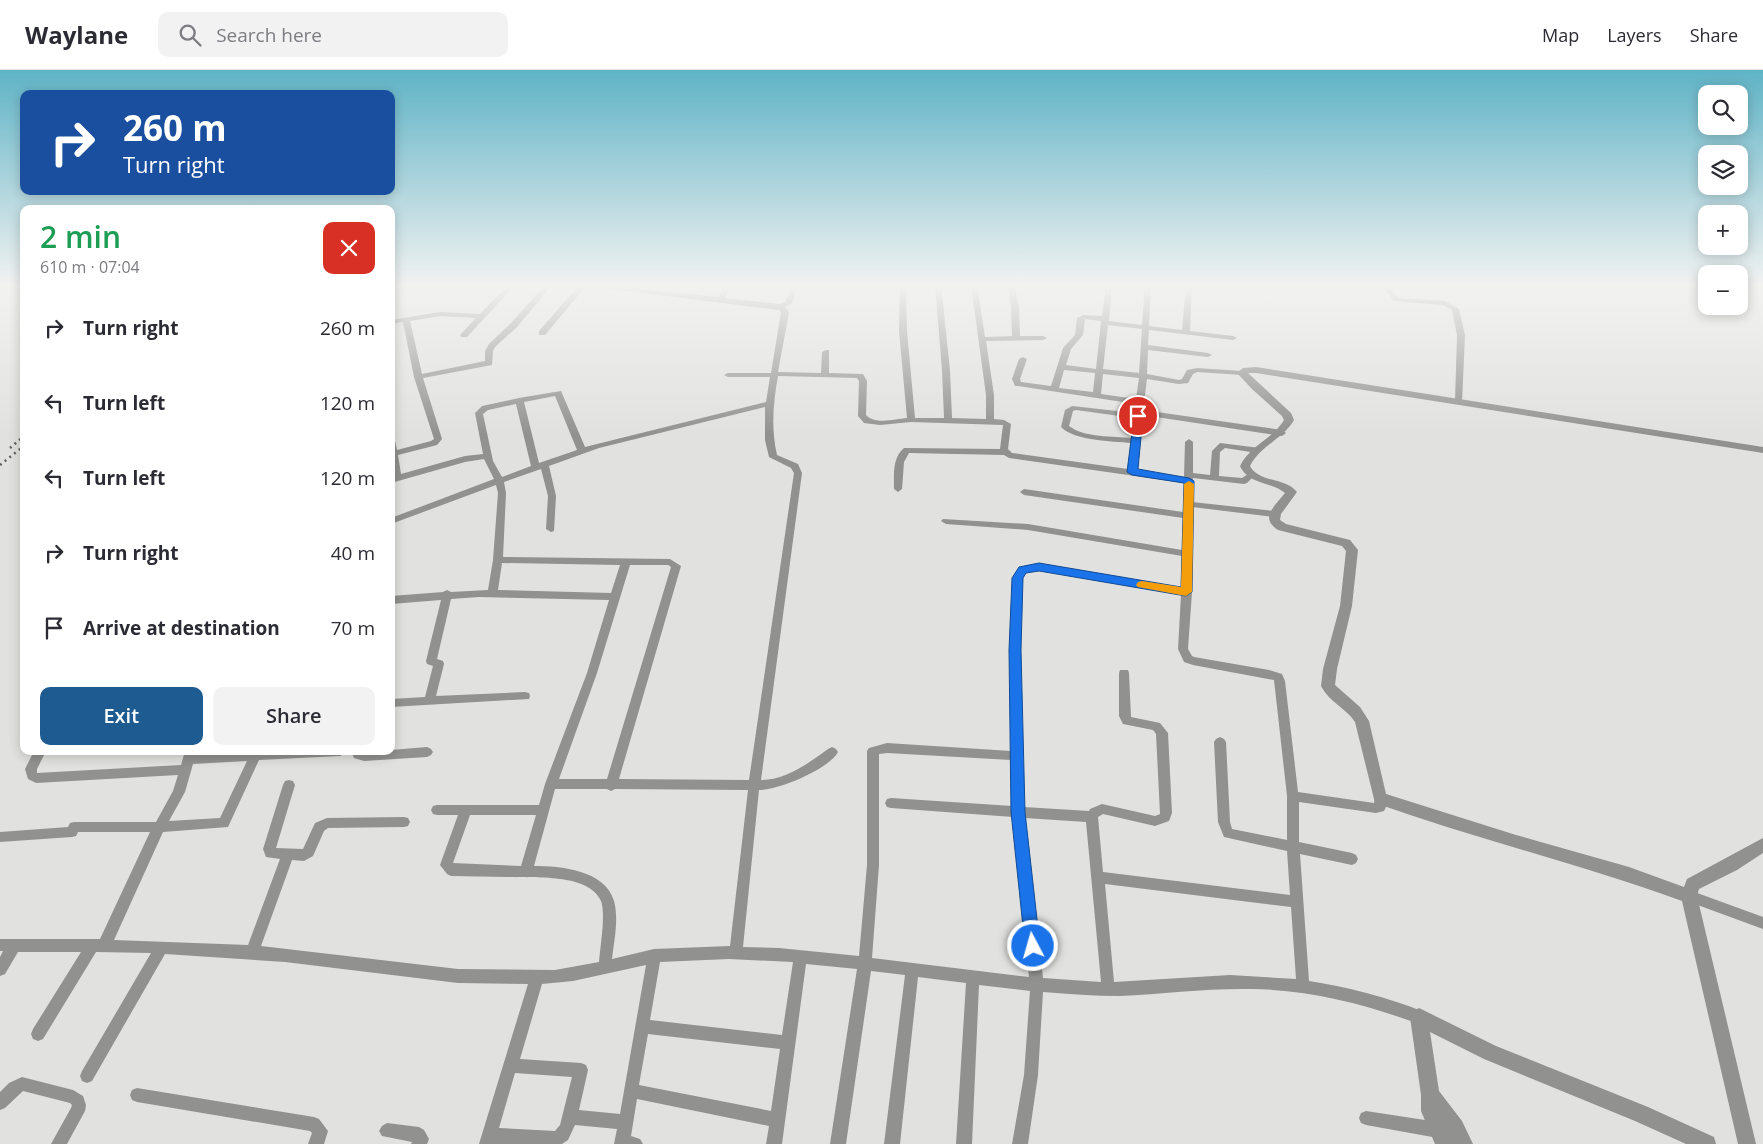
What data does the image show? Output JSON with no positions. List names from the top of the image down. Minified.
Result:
{"page":{"header":"Waylane","search":"Search here","nav":["Map","Layers","Share"],"map_buttons":["+","−"],"turn":["260 m","Turn right"],"heading":["2 min","610 m · 07:04"],"list":[{"name":"Turn right","value":"260 m"},{"name":"Turn left","value":"120 m"},{"name":"Turn left","value":"120 m"},{"name":"Turn right","value":"40 m"},{"name":"Arrive at destination","value":"70 m"}],"buttons":["Exit","Share"]}}
